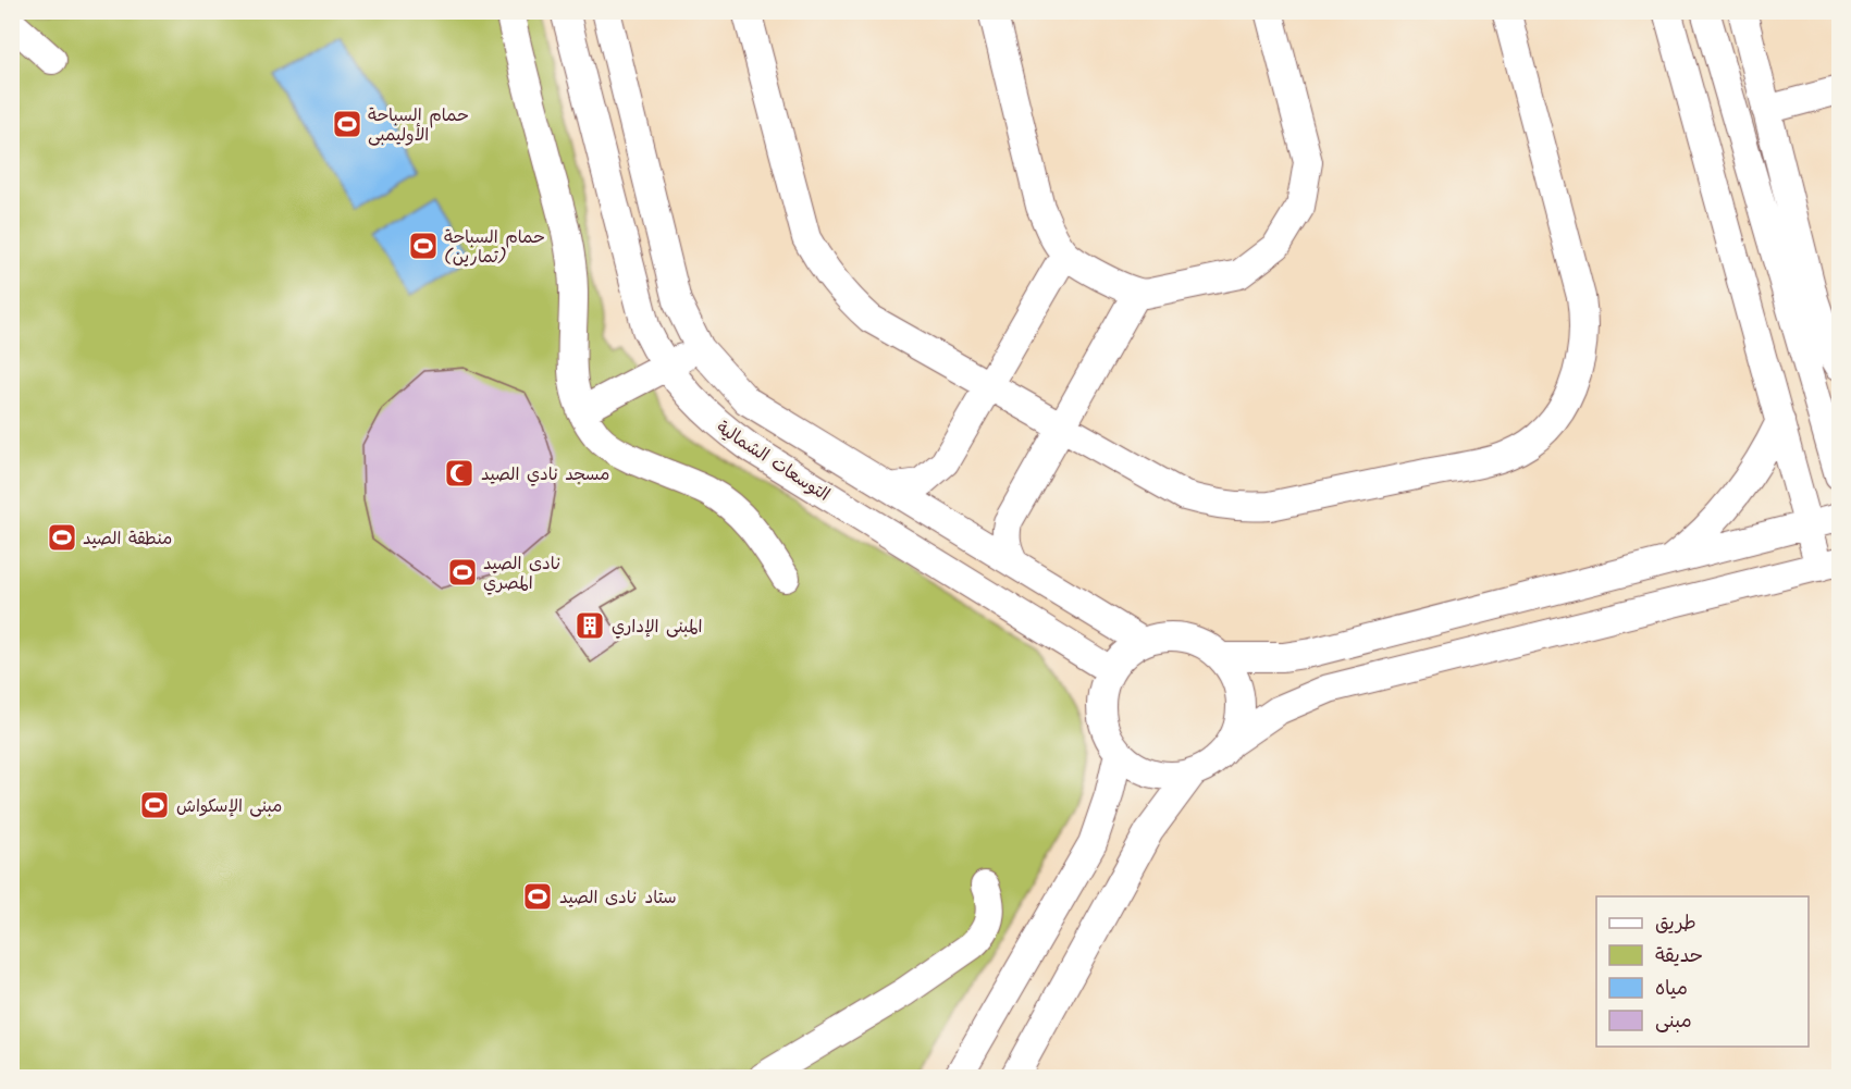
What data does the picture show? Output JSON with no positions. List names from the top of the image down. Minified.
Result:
{"streets":{"street":["التوسعات الشمالية"]},"places":{"sports":["حمام السباحة الأوليمبى","حمام السباحة (تمارين)","منطقة الصيد","نادى الصيد المصري","مبنى الإسكواش","ستاد نادى الصيد"],"mosque":["مسجد نادي الصيد"],"building":["المبنى الإداري"]},"legend":["طريق","حديقة","مياه","مبنى"]}
